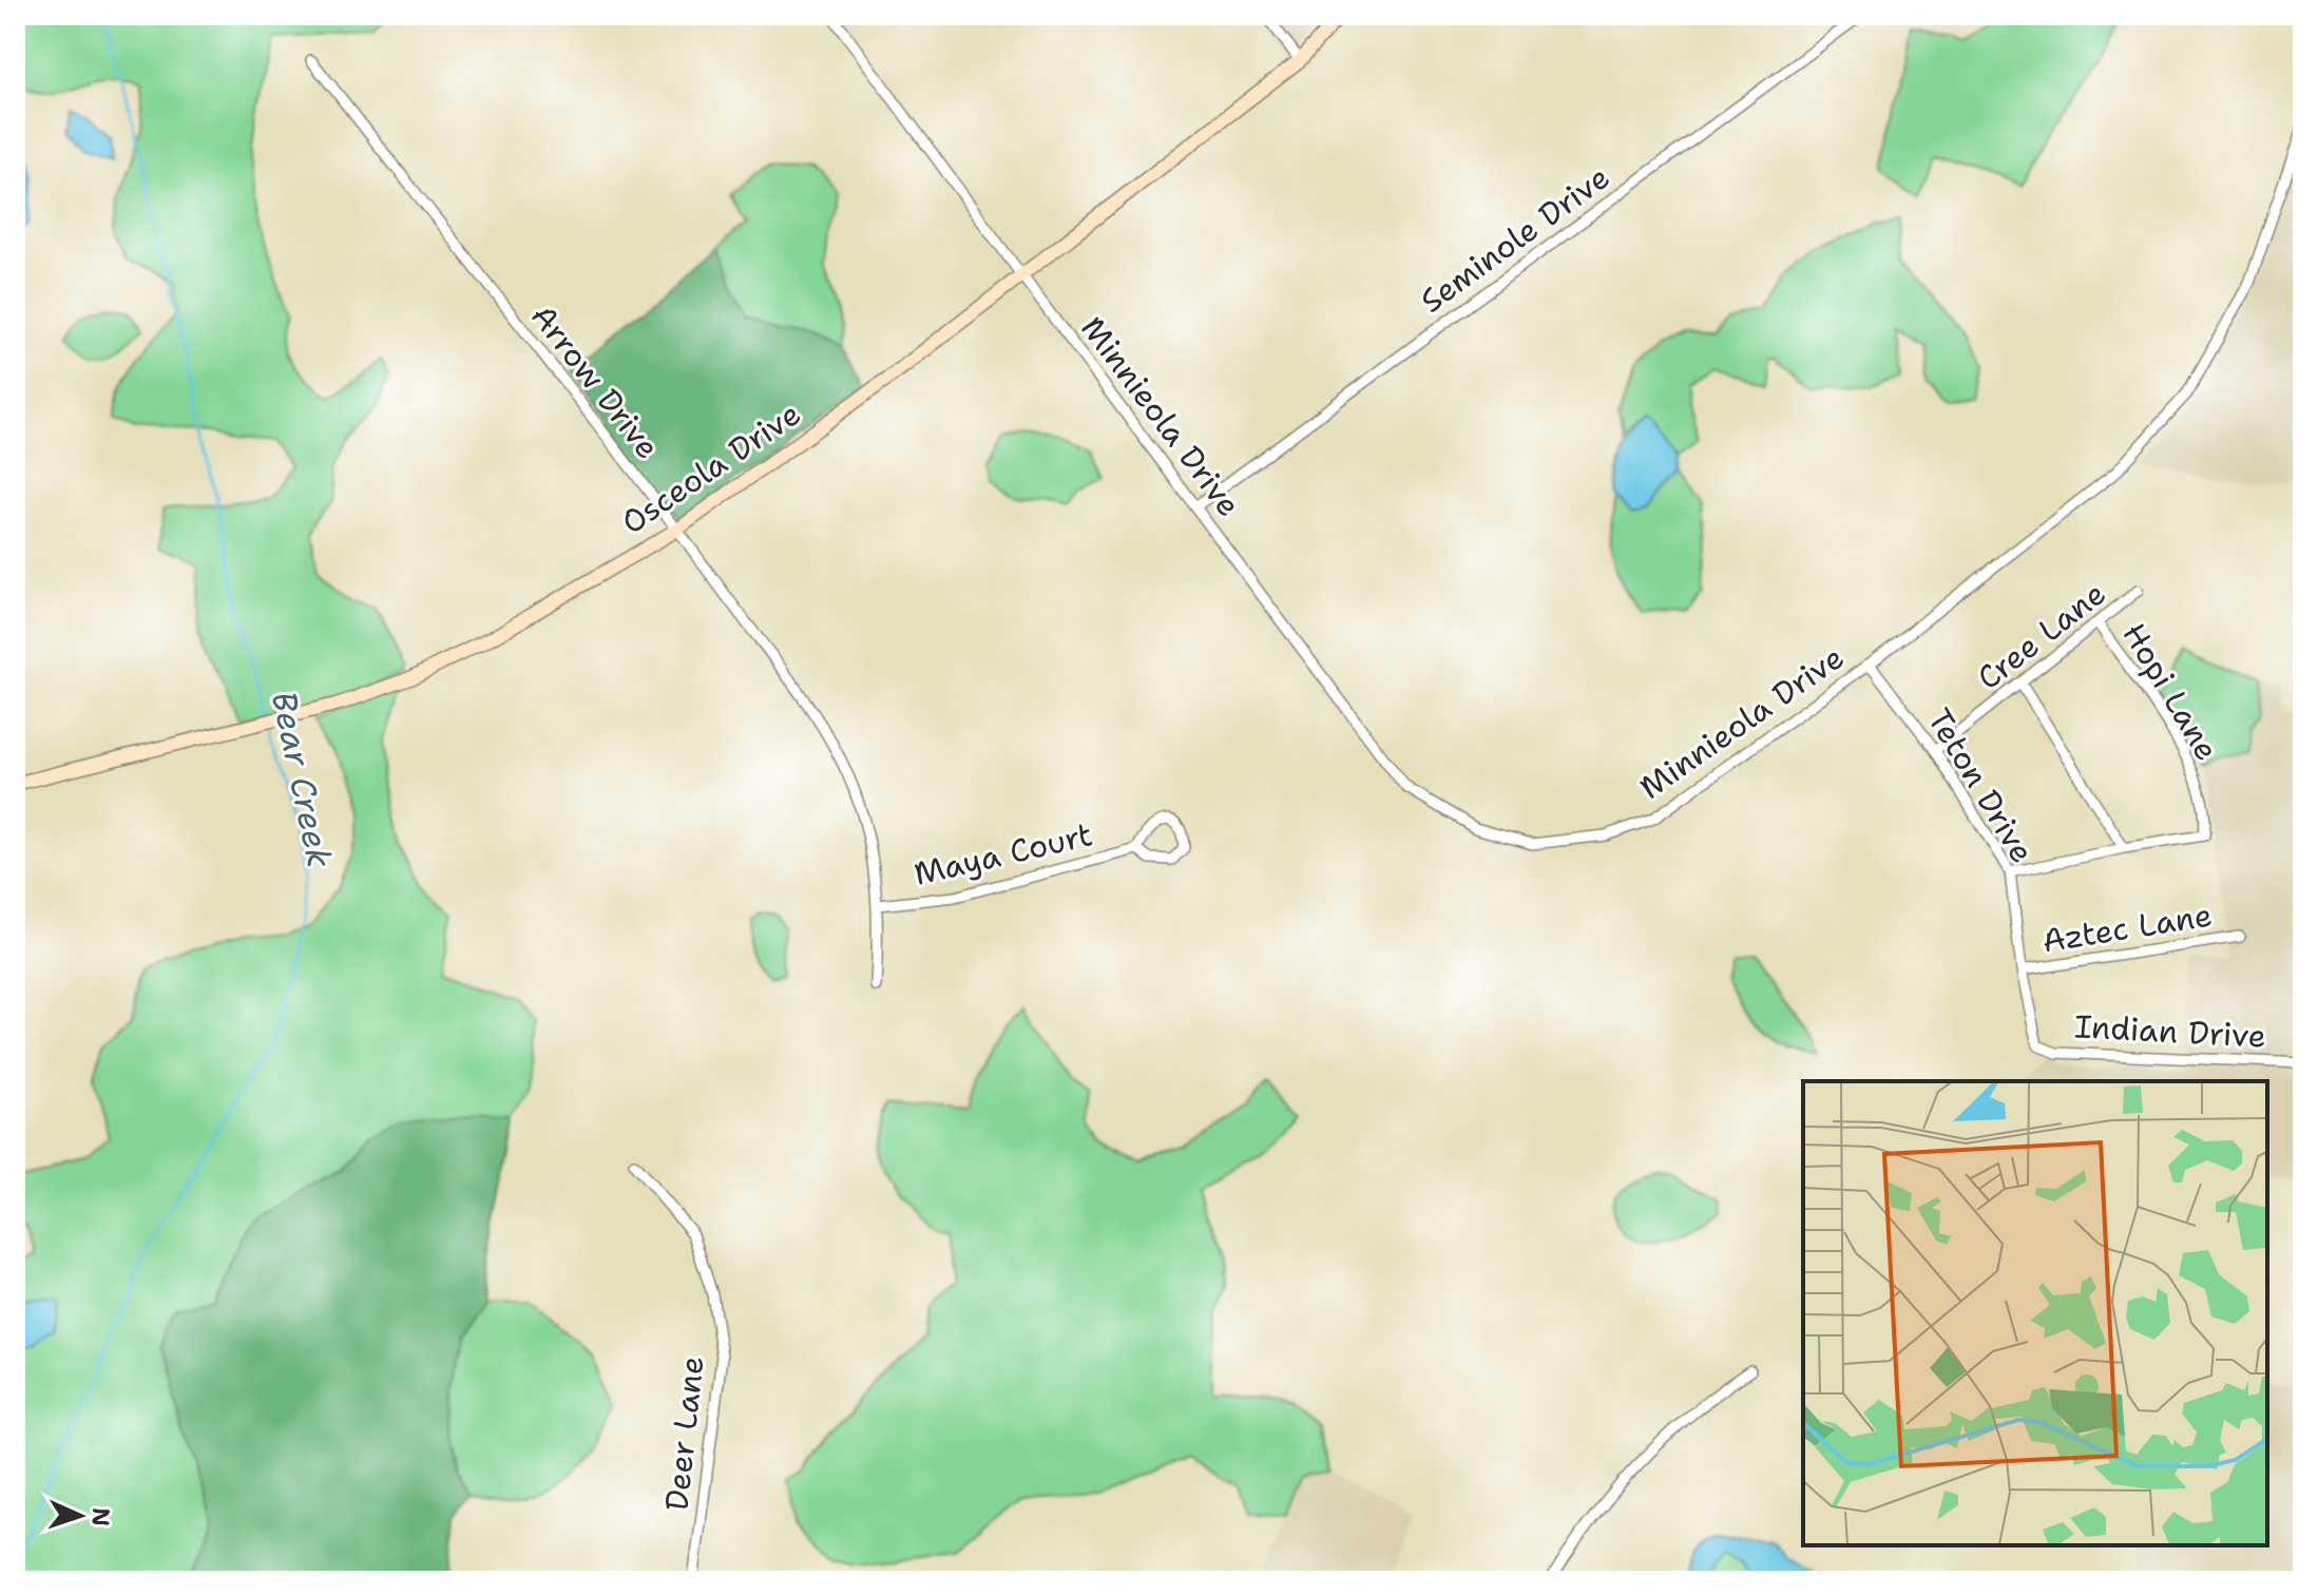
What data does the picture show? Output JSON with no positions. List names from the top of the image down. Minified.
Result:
{"streets":{"street":["Seminole Drive","Arrow Drive","Minnieola Drive","Osceola Drive","Cree Lane","Hopi Lane","Teton Drive","Maya Court","Aztec Lane","Indian Drive","Deer Lane"]},"crossings":[["Seminole Drive","Minnieola Drive"],["Arrow Drive","Osceola Drive"],["Arrow Drive","Maya Court"],["Minnieola Drive","Osceola Drive"],["Minnieola Drive","Teton Drive"],["Cree Lane","Hopi Lane"],["Cree Lane","Teton Drive"],["Teton Drive","Aztec Lane"],["Teton Drive","Indian Drive"]],"water":["Bear Creek"],"north":"right"}
